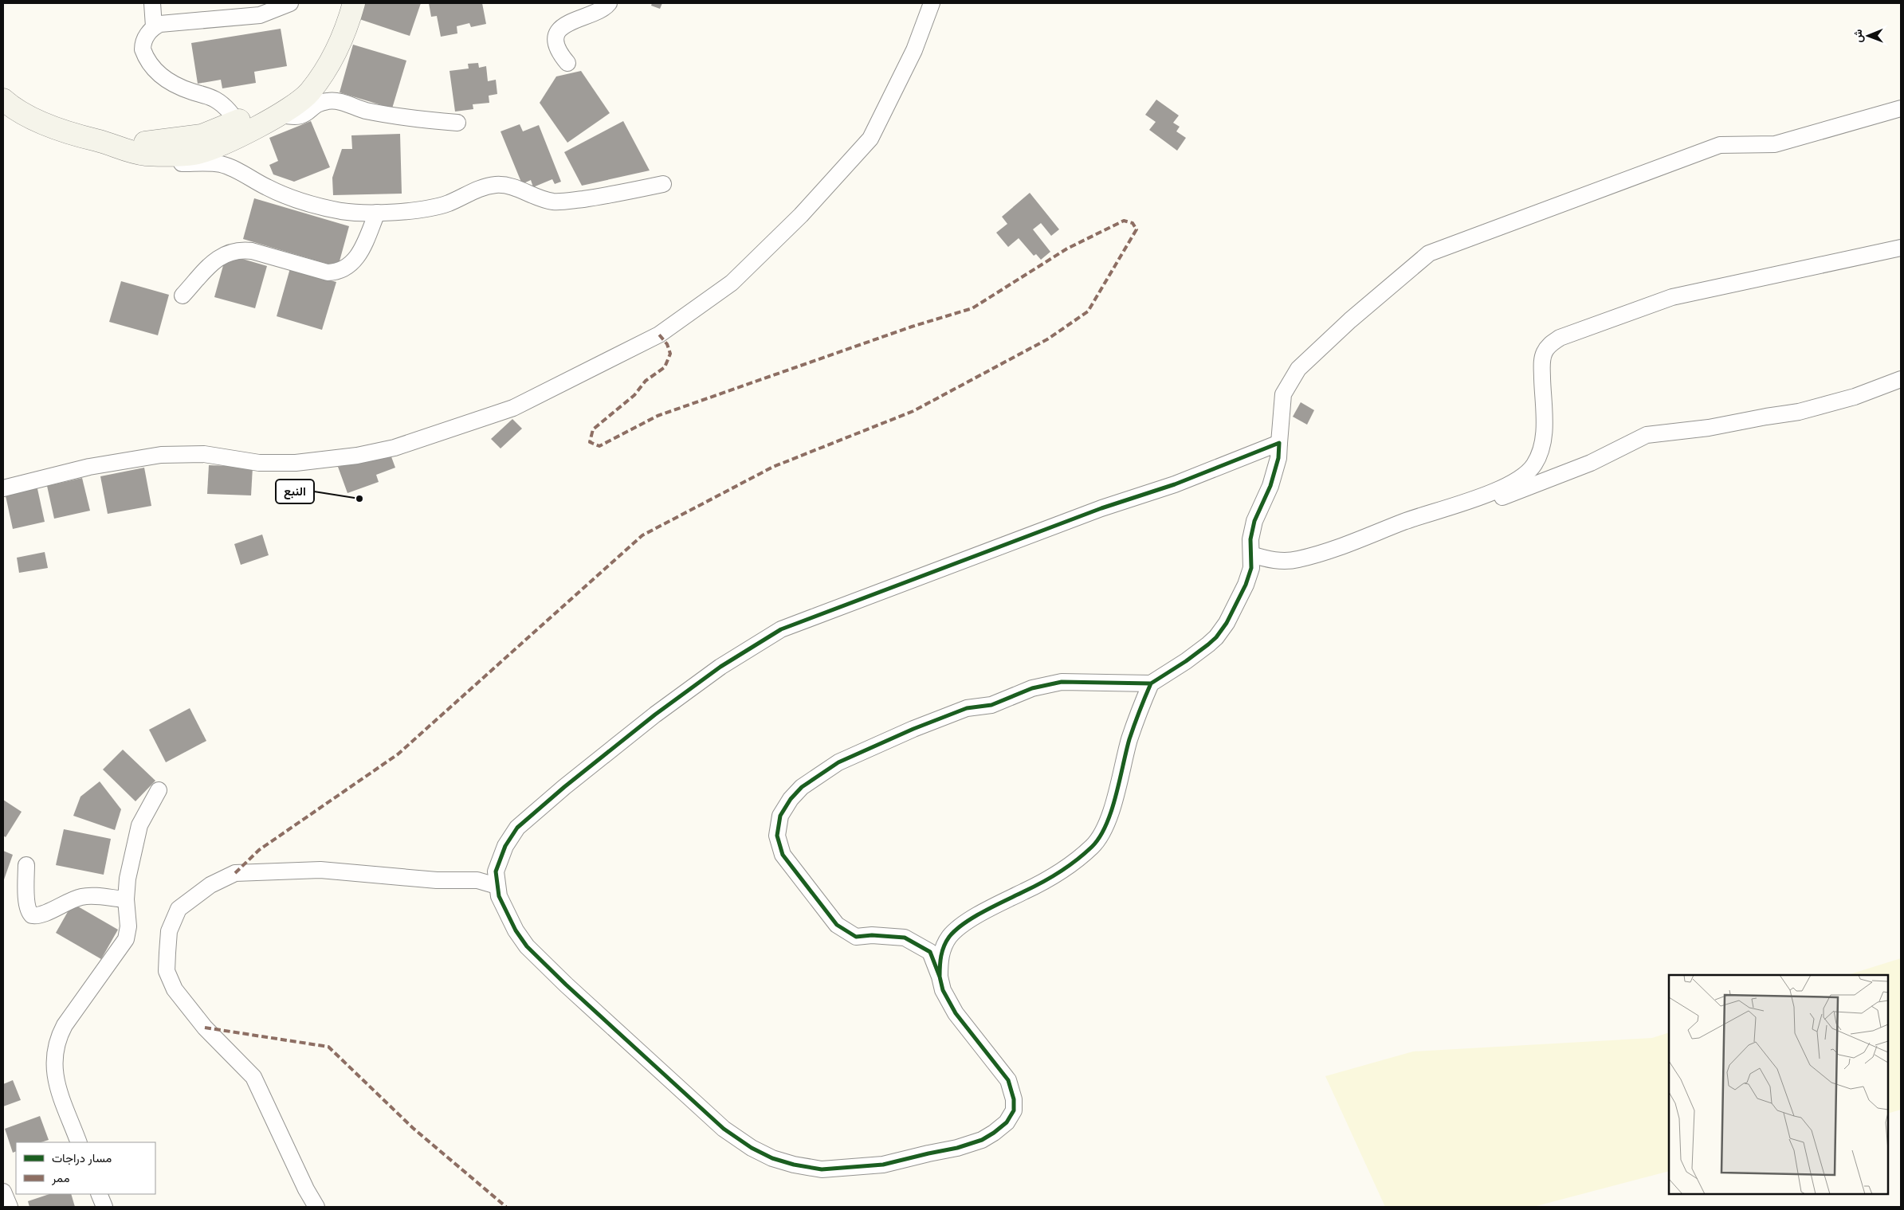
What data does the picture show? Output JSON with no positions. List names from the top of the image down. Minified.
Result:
{"places":["النبع"],"legend":["مسار دراجات","ممر"],"north":"left"}
